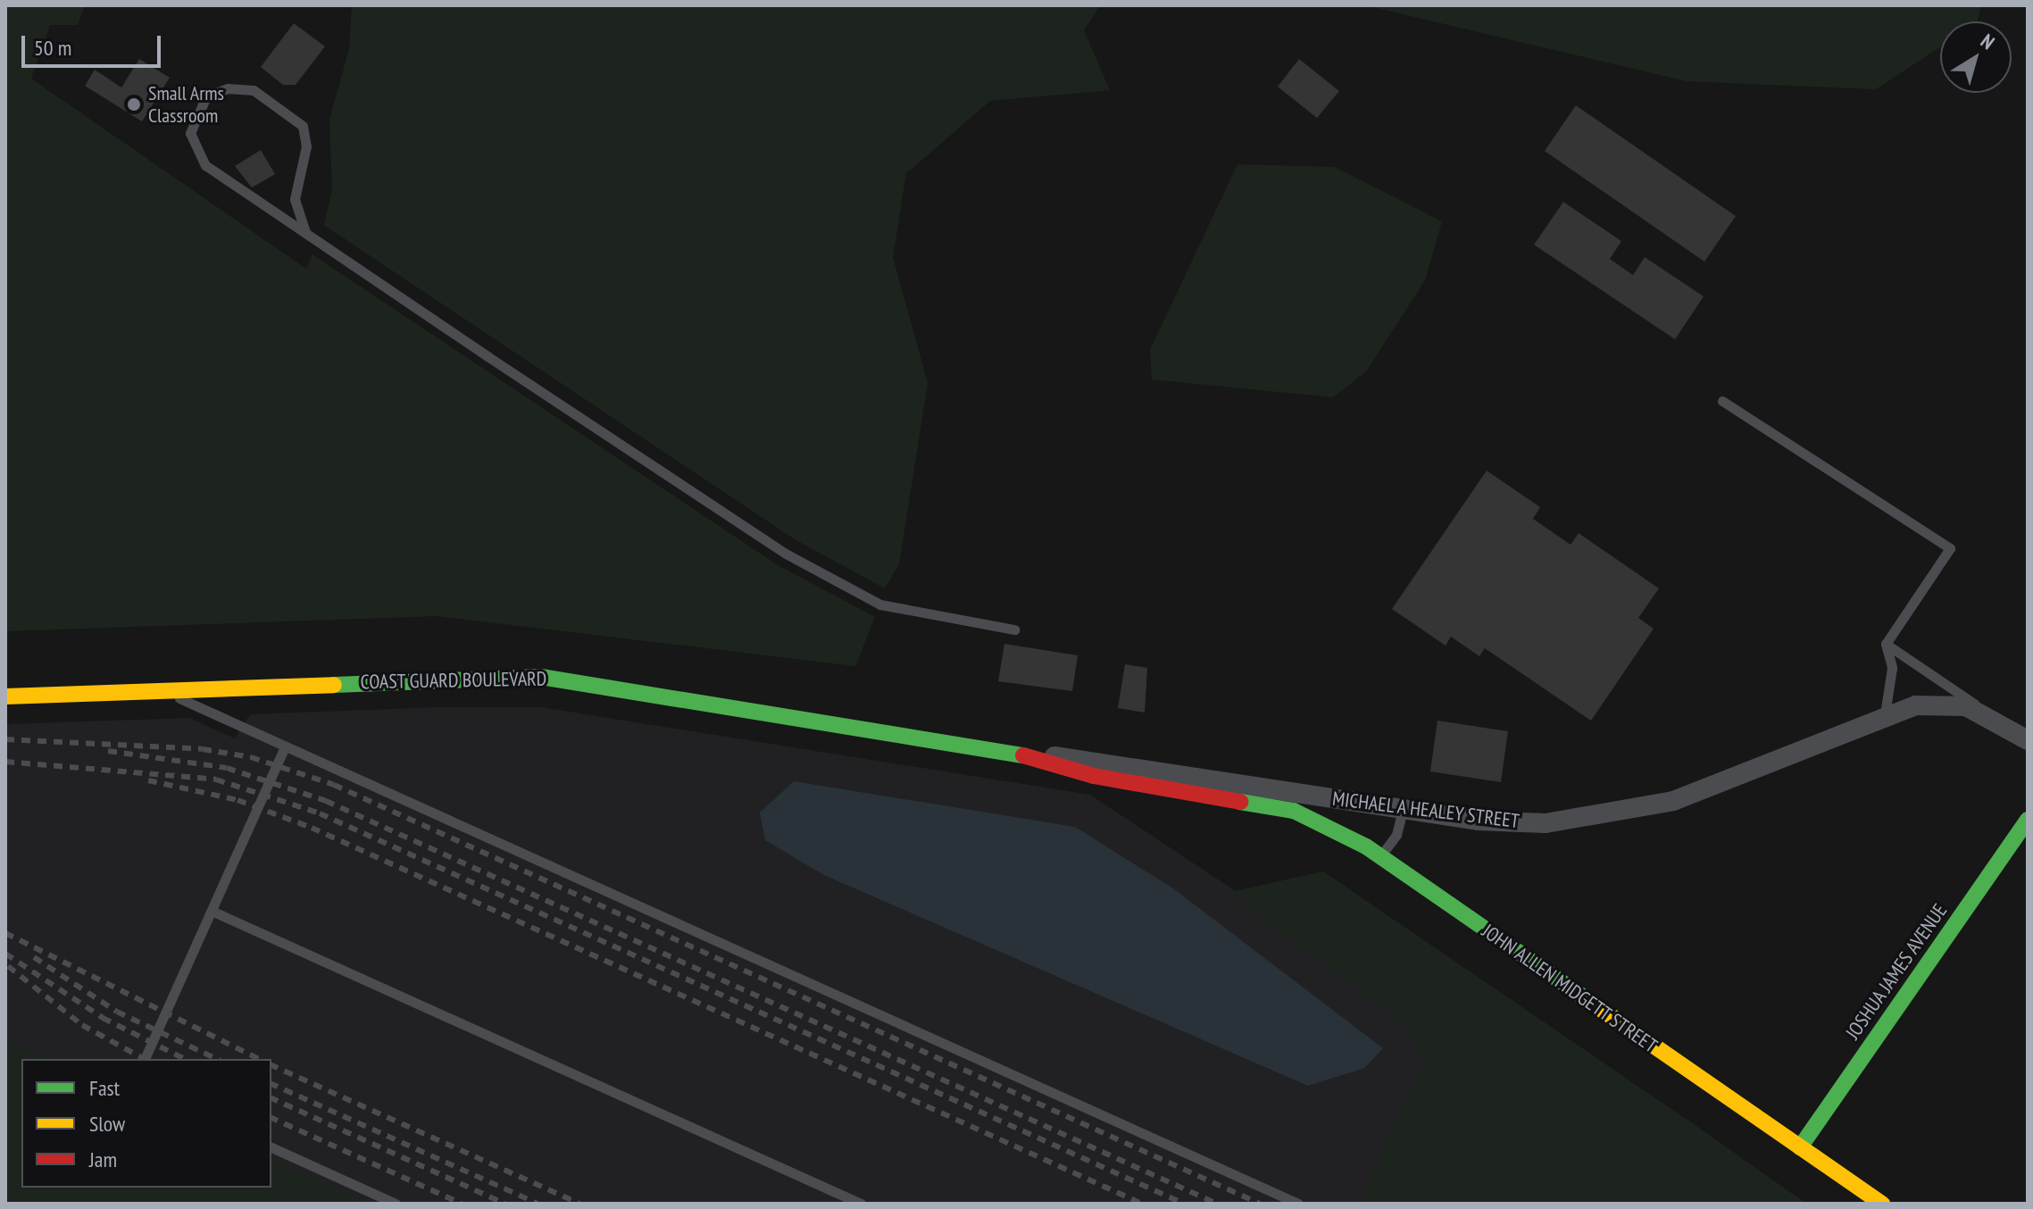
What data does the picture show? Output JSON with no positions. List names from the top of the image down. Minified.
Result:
{"streets":{"street":["COAST GUARD BOULEVARD","MICHAEL A HEALEY STREET","JOSHUA JAMES AVENUE","JOHN ALLEN MIDGETT STREET"]},"crossings":[["COAST GUARD BOULEVARD","MICHAEL A HEALEY STREET"],["COAST GUARD BOULEVARD","JOHN ALLEN MIDGETT STREET"],["MICHAEL A HEALEY STREET","JOHN ALLEN MIDGETT STREET"],["JOSHUA JAMES AVENUE","JOHN ALLEN MIDGETT STREET"]],"places":["Small Arms Classroom"],"legend":["Fast","Slow","Jam"],"scale_bar":"50 m","north":"top right"}
